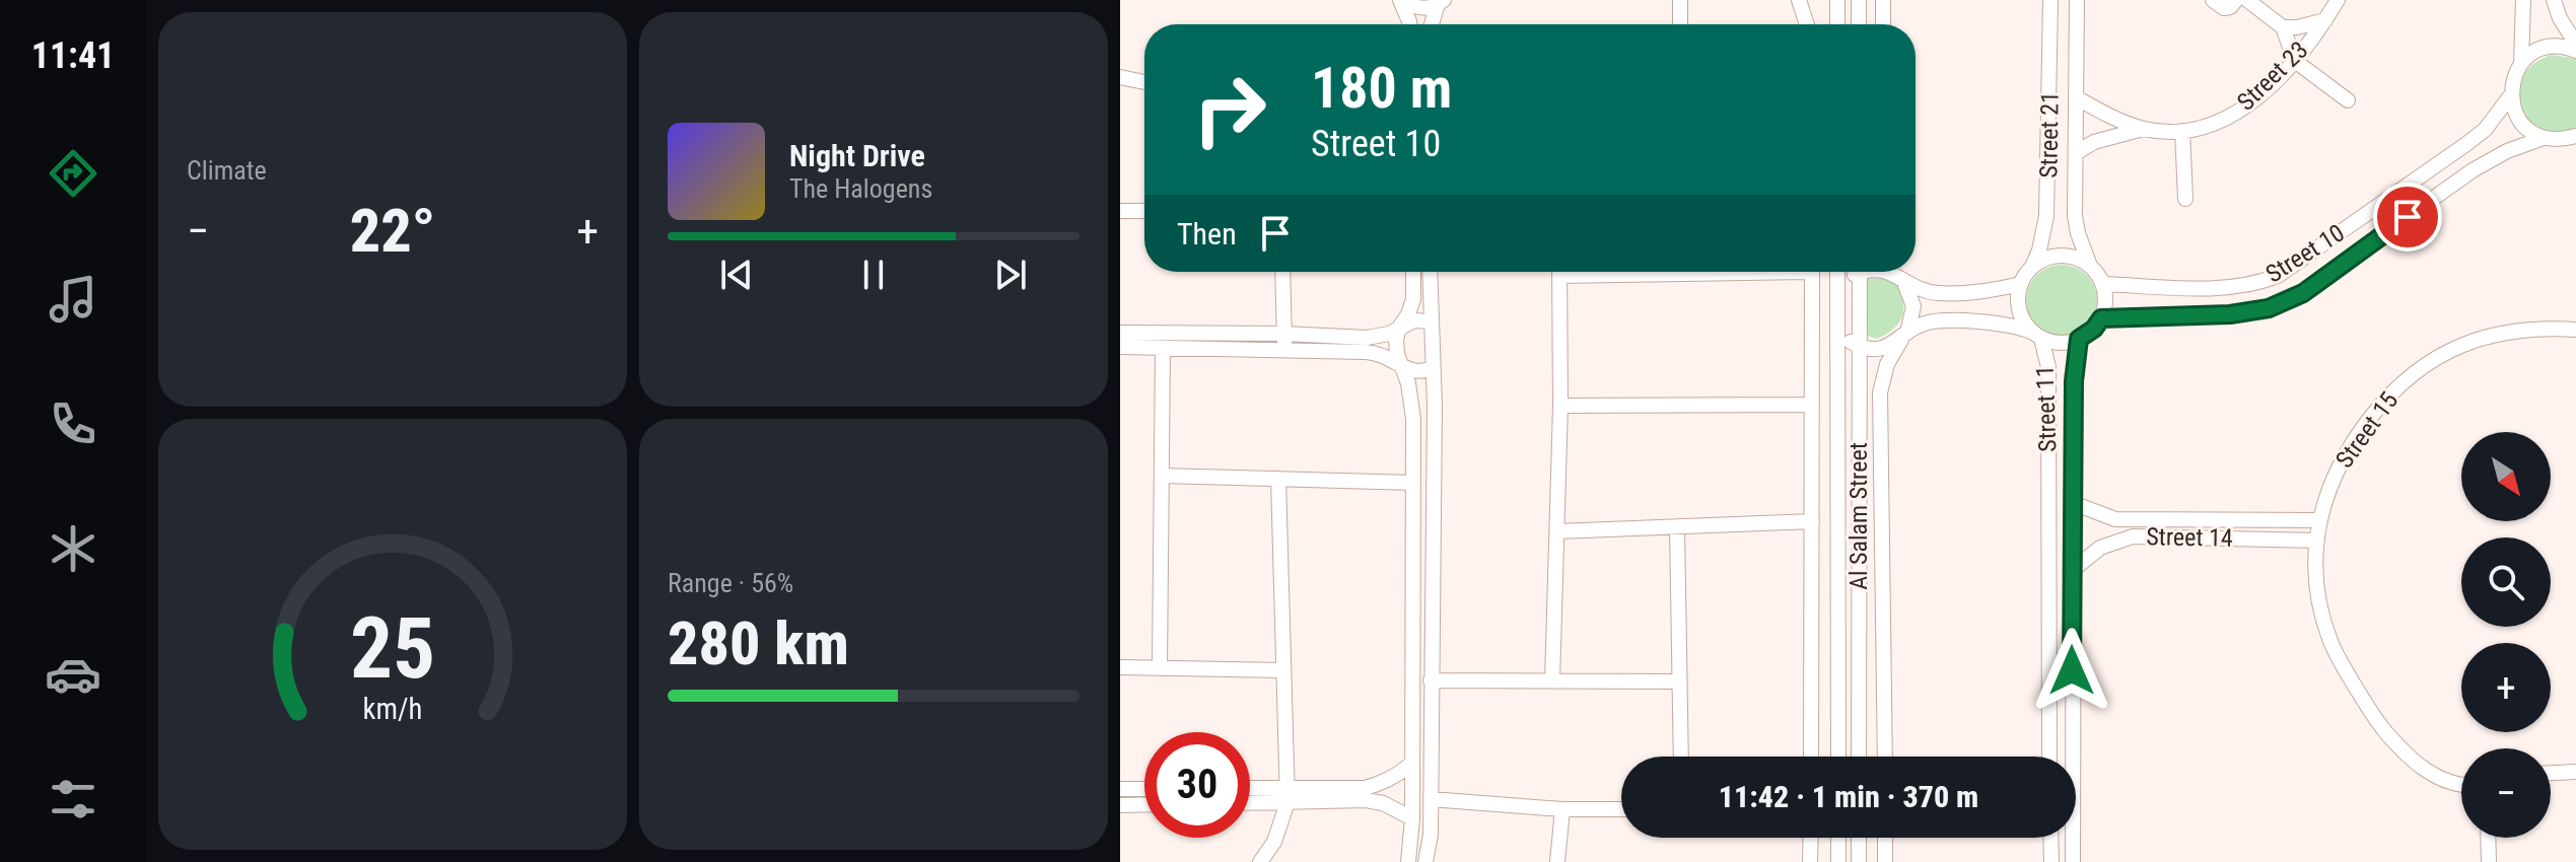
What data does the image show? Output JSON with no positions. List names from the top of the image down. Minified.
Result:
{"streets":{"street":["Street 23","Street 21","Street 10","Street 11","Street 15","Al Salam Street","Street 14"]},"crossings":[["Street 23","Street 21"],["Street 21","Street 10"],["Street 21","Street 11"],["Street 10","Street 11"],["Street 11","Street 14"],["Street 15","Street 14"]],"north":"bottom right","page":{"tabs":"11:41","tile":["Climate",["Range · 56%","280 km"]],"turn":["180 m","Street 10"],"song":["Night Drive","The Halogens"],"then":"Then","heat":["−","22°","+"],"map_buttons":["+","−"],"limit":"30","trip":"11:42 · 1 min · 370 m","gauge":["25","km/h"]}}
